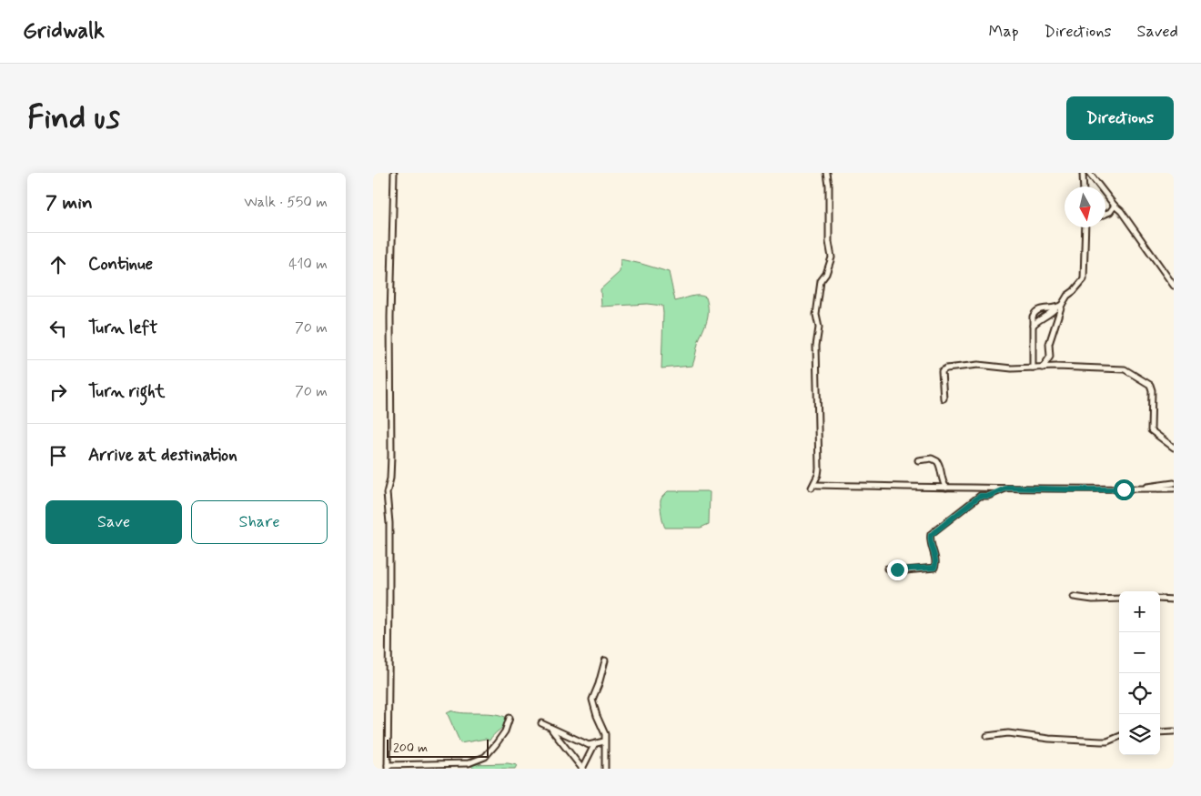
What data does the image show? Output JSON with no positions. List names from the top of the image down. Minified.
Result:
{"scale_bar":"200 m","north":"bottom","page":{"header":"Gridwalk","nav":["Map","Directions","Saved"],"buttons":["Directions",["Save","Share"]],"title":"Find us","heading":["7 min","Walk · 550 m"],"list":[["Continue","410 m"],["Turn left","70 m"],["Turn right","70 m"],"Arrive at destination"],"map_buttons":["+","−"],"scale":"200 m"}}
